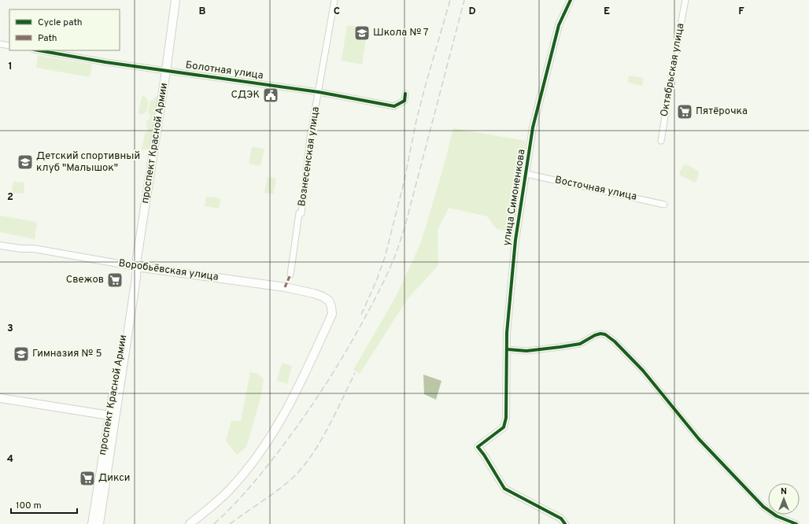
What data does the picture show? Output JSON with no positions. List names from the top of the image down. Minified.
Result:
{"streets":{"main road":["проспект Красной Армии","Воробьёвская улица"],"street":["Октябрьская улица","Болотная улица","Вознесенская улица","Восточная улица","улица Симоненкова"]},"crossings":[["Болотная улица","проспект Красной Армии"],["Болотная улица","Вознесенская улица"],["проспект Красной Армии","Воробьёвская улица"],["Восточная улица","улица Симоненкова"]],"places":{"school or university":["Школа № 7","Детский спортивный клуб \"Малышок\"","Гимназия № 5"],"public building":["СДЭК"],"supermarket":["Пятёрочка","Свежов","Дикси"]},"legend":["Cycle path","Path"],"scale_bar":"100 m","north":"top","grid":{"columns":["B","C","D","E","F"],"rows":["1","2","3","4"]}}
